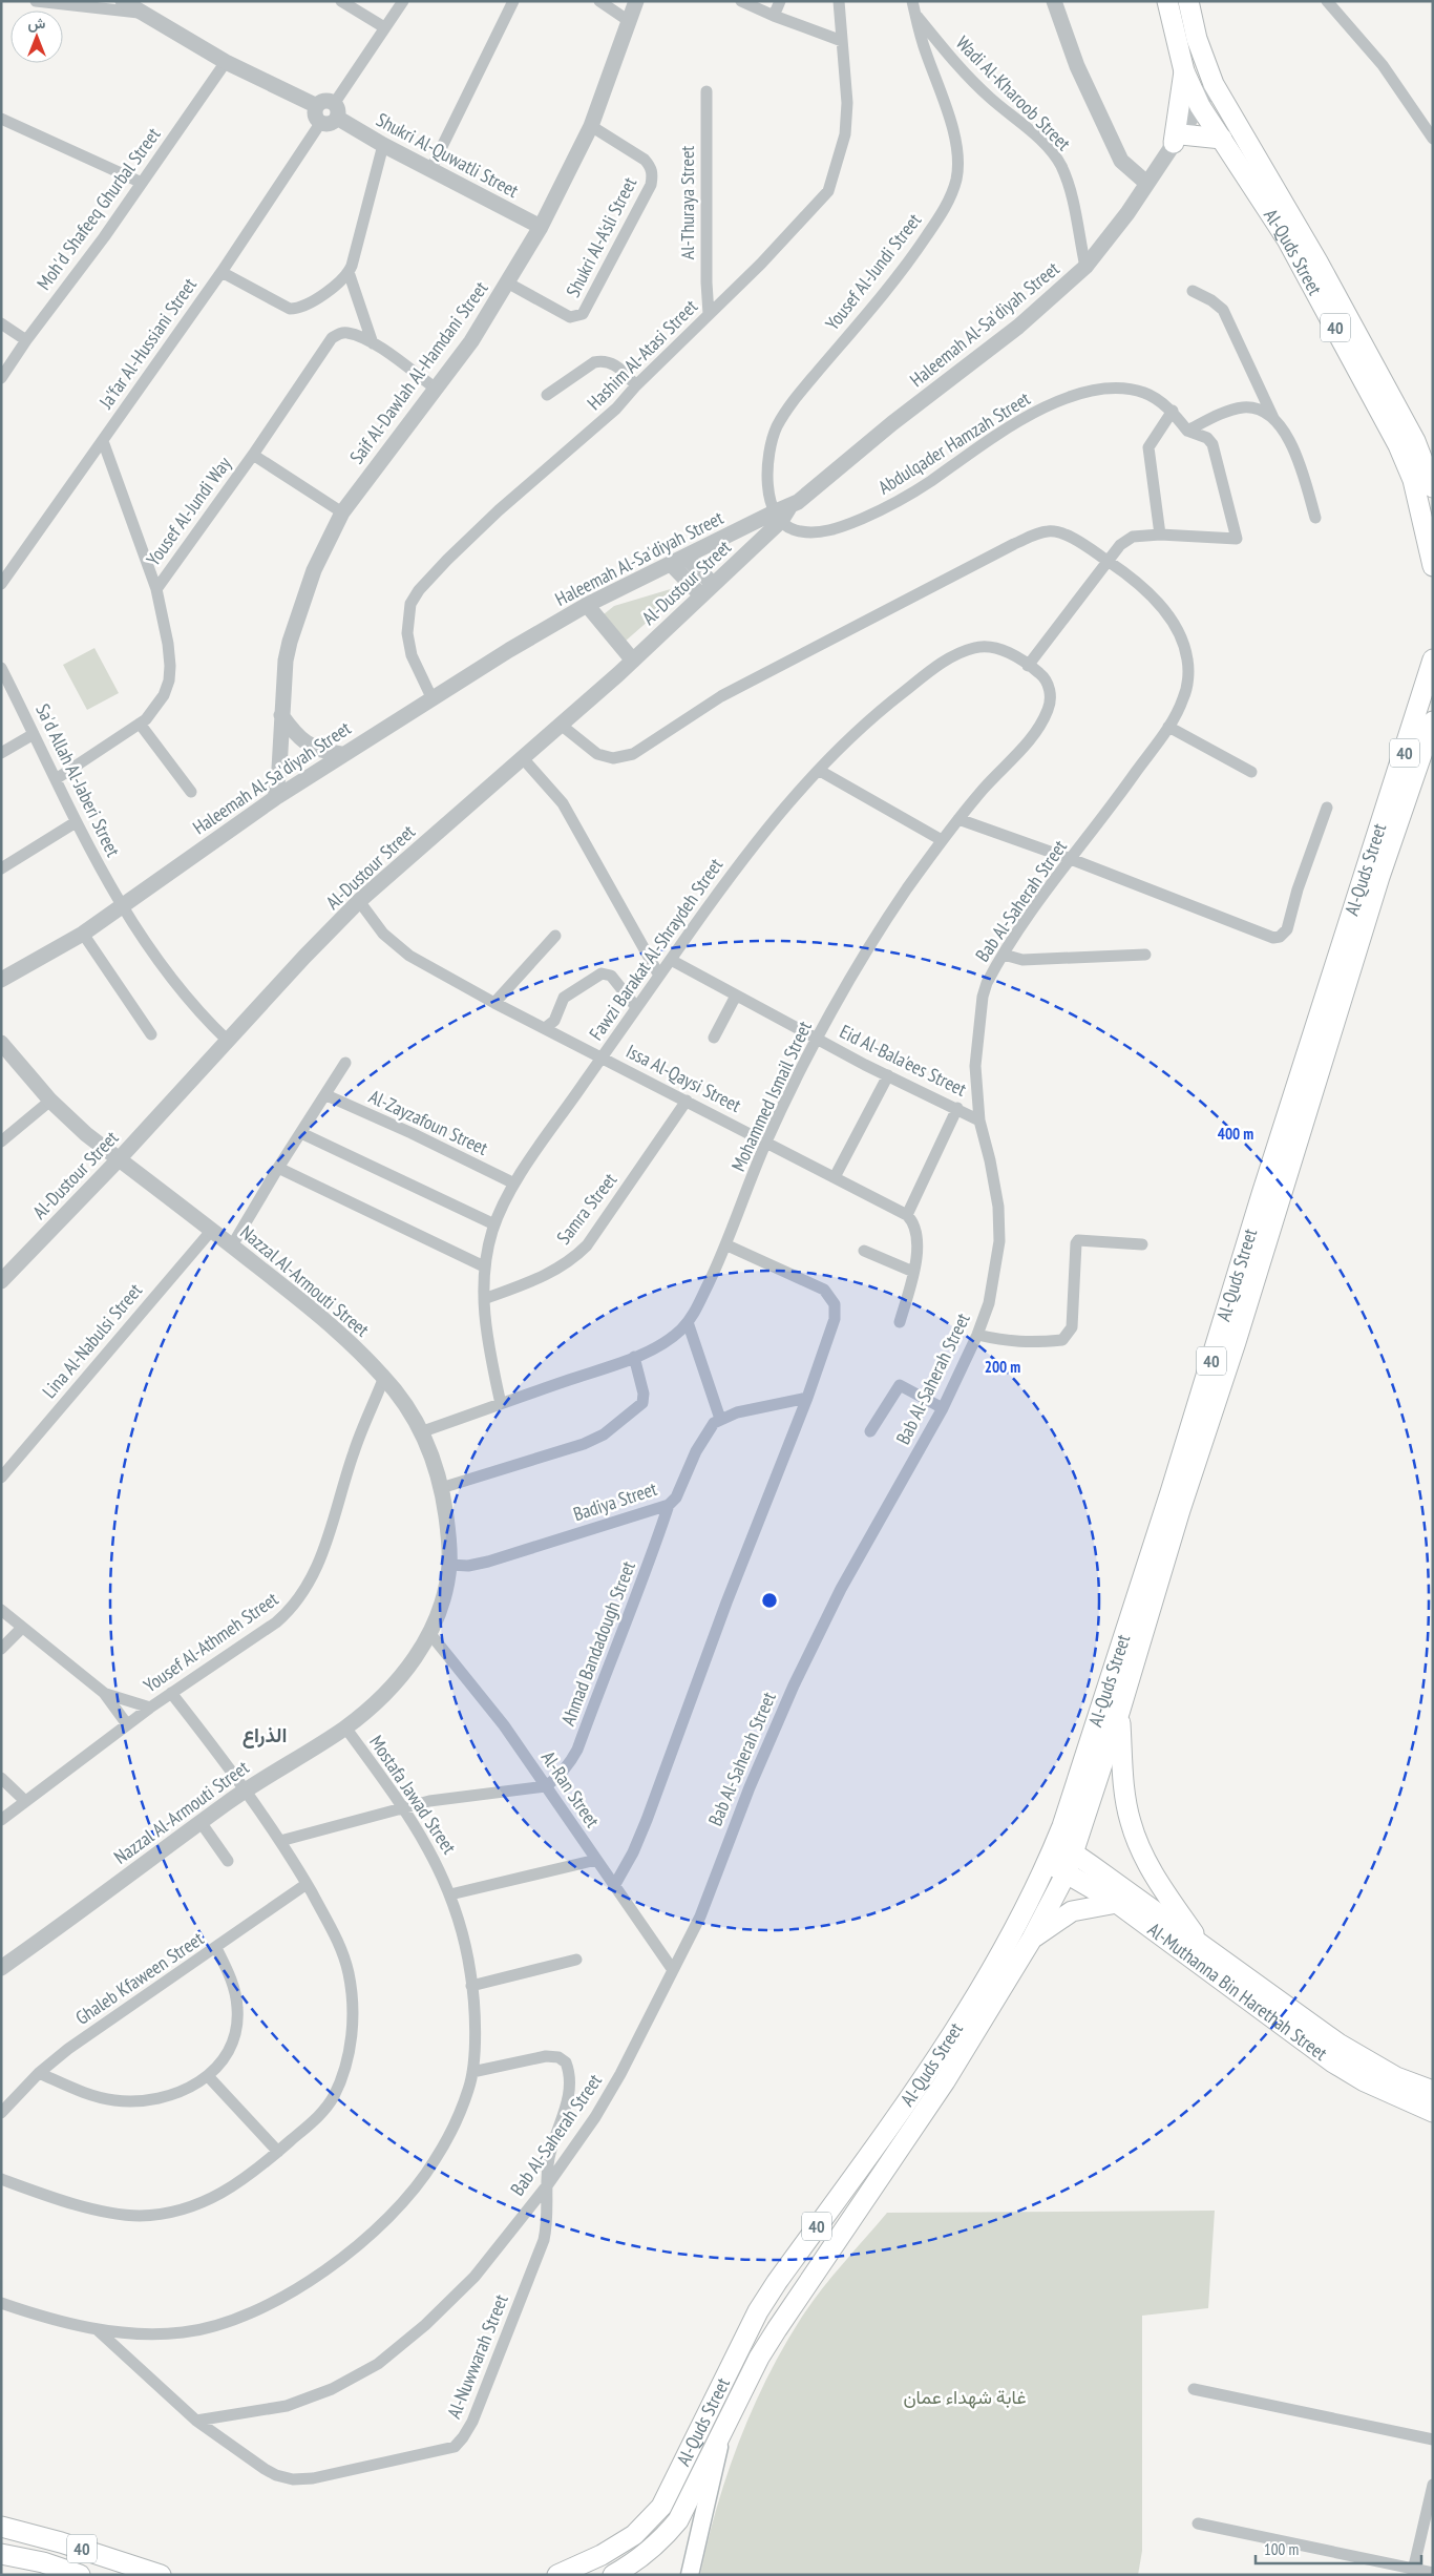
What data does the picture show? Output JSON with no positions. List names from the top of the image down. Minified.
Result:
{"streets":{"highway":["Al-Quds Street","40","Al-Muthanna Bin Harethah Street"],"street":["Wadi Al-Kharoob Street","Shukri Al-Quwatli Street","Al-Thuraya Street","Moh'd Shafeeq Ghurbal Street","Shukri Al-A'sli Street","Yousef Al-Jundi Street","Haleemah Al-Sa'diyah Street","Ja'far Al-Hussiani Street","Hashim Al-Atasi Street","Saif Al-Dawlah Al-Hamdani Street","Abdulqader Hamzah Street","Yousef Al-Jundi Way","Al-Dustour Street","Sa'd Allah Al-Jaberi Street","Bab Al-Saherah Street","Fawzi Barakat Al-Shraydeh Street","Eid Al-Bala'ees Street","Issa Al-Qaysi Street","Mohammed Ismail Street","Al-Zayzafoun Street","Samra Street","Nazzal Al-Armouti Street","Lina Al-Nabulsi Street","Badiya Street","Yousef Al-Athmeh Street","Ahmad Bandadough Street","Al-Ran Street","Mostafa Jawad Street","Ghaleb Kfaween Street","Al-Nuwwarah Street"]},"crossings":[["Wadi Al-Kharoob Street","Yousef Al-Jundi Street"],["Wadi Al-Kharoob Street","Haleemah Al-Sa'diyah Street"],["Shukri Al-Quwatli Street","Ja'far Al-Hussiani Street"],["Shukri Al-Quwatli Street","Saif Al-Dawlah Al-Hamdani Street"],["Al-Thuraya Street","Hashim Al-Atasi Street"],["Shukri Al-A'sli Street","Saif Al-Dawlah Al-Hamdani Street"],["Al-Quds Street","Haleemah Al-Sa'diyah Street"],["Al-Quds Street","Al-Muthanna Bin Harethah Street"],["Yousef Al-Jundi Street","Haleemah Al-Sa'diyah Street"],["Yousef Al-Jundi Street","Abdulqader Hamzah Street"],["Yousef Al-Jundi Street","Al-Dustour Street"],["Haleemah Al-Sa'diyah Street","Hashim Al-Atasi Street"],["Haleemah Al-Sa'diyah Street","Saif Al-Dawlah Al-Hamdani Street"],["Haleemah Al-Sa'diyah Street","Abdulqader Hamzah Street"],["Haleemah Al-Sa'diyah Street","Al-Dustour Street"],["Haleemah Al-Sa'diyah Street","Sa'd Allah Al-Jaberi Street"],["Saif Al-Dawlah Al-Hamdani Street","Yousef Al-Jundi Way"],["Abdulqader Hamzah Street","Al-Dustour Street"],["Al-Dustour Street","Sa'd Allah Al-Jaberi Street"],["Al-Dustour Street","Bab Al-Saherah Street"],["Al-Dustour Street","Issa Al-Qaysi Street"],["Al-Dustour Street","Nazzal Al-Armouti Street"],["Bab Al-Saherah Street","Eid Al-Bala'ees Street"],["Bab Al-Saherah Street","Al-Ran Street"],["Bab Al-Saherah Street","Al-Nuwwarah Street"],["Fawzi Barakat Al-Shraydeh Street","Eid Al-Bala'ees Street"],["Fawzi Barakat Al-Shraydeh Street","Issa Al-Qaysi Street"],["Fawzi Barakat Al-Shraydeh Street","Mohammed Ismail Street"],["Fawzi Barakat Al-Shraydeh Street","Al-Zayzafoun Street"],["Fawzi Barakat Al-Shraydeh Street","Samra Street"],["Eid Al-Bala'ees Street","Mohammed Ismail Street"],["Issa Al-Qaysi Street","Mohammed Ismail Street"],["Issa Al-Qaysi Street","Samra Street"],["Mohammed Ismail Street","Nazzal Al-Armouti Street"],["Nazzal Al-Armouti Street","Lina Al-Nabulsi Street"],["Nazzal Al-Armouti Street","Badiya Street"],["Nazzal Al-Armouti Street","Yousef Al-Athmeh Street"],["Nazzal Al-Armouti Street","Al-Ran Street"],["Nazzal Al-Armouti Street","Mostafa Jawad Street"],["Badiya Street","Ahmad Bandadough Street"],["Ahmad Bandadough Street","Al-Ran Street"],["Mostafa Jawad Street","Al-Nuwwarah Street"]],"districts":["الذراع"],"parks":["غابة شهداء عمان"],"scale_bar":"100 m","north":"top","rings":["400 m","200 m"]}
